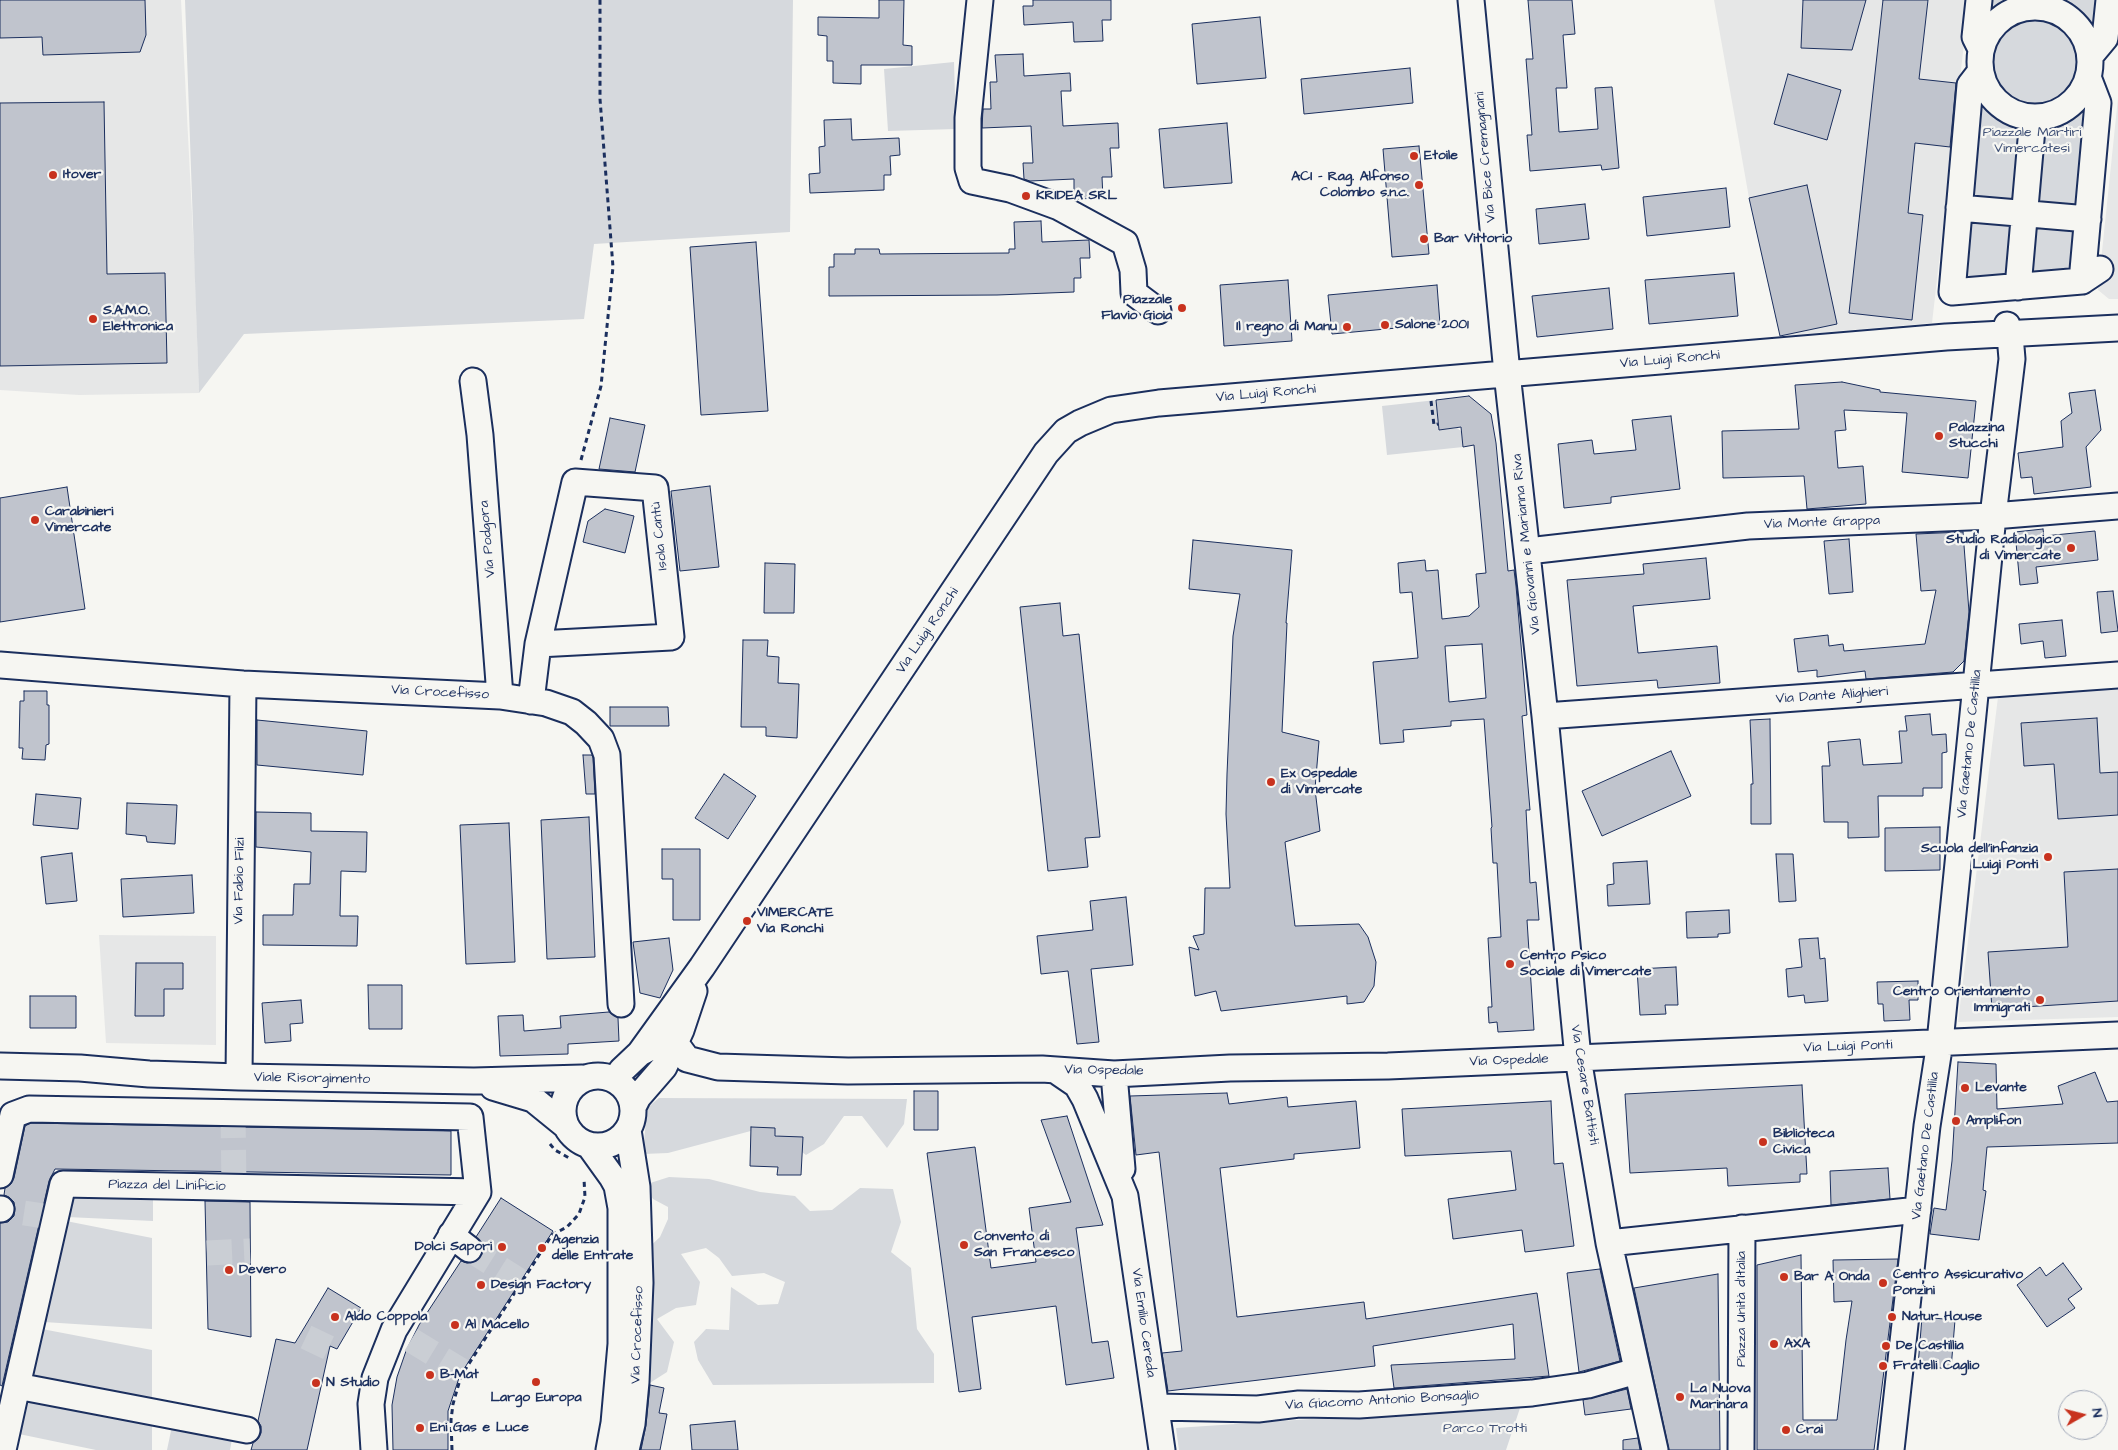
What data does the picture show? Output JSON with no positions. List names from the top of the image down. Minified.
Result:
{"streets":{"street":["Via Bice Cremagnani","Via Luigi Ronchi","Via Monte Grappa","Isola Cantù","Via Podgora","Via Giovanni e Marianna Riva","Via Crocefisso","Via Dante Alighieri","Via Gaetano De Castillia","Via Fabio Filzi","Via Luigi Ponti","Via Ospedale","Viale Risorgimento","Via Cesare Battisti","Piazza del Linificio","Piazza Unità d'Italia","Via Emilio Cereda","Via Giacomo Antonio Bonsaglio"]},"crossings":[["Via Bice Cremagnani","Via Luigi Ronchi"],["Via Bice Cremagnani","Via Giovanni e Marianna Riva"],["Via Luigi Ronchi","Via Giovanni e Marianna Riva"],["Via Luigi Ronchi","Via Crocefisso"],["Via Luigi Ronchi","Via Gaetano De Castillia"],["Via Luigi Ronchi","Via Ospedale"],["Via Luigi Ronchi","Viale Risorgimento"],["Via Monte Grappa","Via Giovanni e Marianna Riva"],["Via Monte Grappa","Via Gaetano De Castillia"],["Via Podgora","Via Crocefisso"],["Via Giovanni e Marianna Riva","Via Dante Alighieri"],["Via Giovanni e Marianna Riva","Via Cesare Battisti"],["Via Crocefisso","Via Fabio Filzi"],["Via Crocefisso","Viale Risorgimento"],["Via Dante Alighieri","Via Gaetano De Castillia"],["Via Dante Alighieri","Via Cesare Battisti"],["Via Gaetano De Castillia","Via Luigi Ponti"],["Via Fabio Filzi","Viale Risorgimento"],["Via Luigi Ponti","Via Ospedale"],["Via Luigi Ponti","Via Cesare Battisti"],["Via Ospedale","Via Cesare Battisti"],["Via Ospedale","Via Emilio Cereda"],["Via Cesare Battisti","Via Giacomo Antonio Bonsaglio"],["Via Emilio Cereda","Via Giacomo Antonio Bonsaglio"]],"parks":["Piazzale Martiri Vimercatesi","Parco Trotti"],"places":["Etoile","Itover","ACI - Rag. Alfonso Colombo s.n.c.","KRIDEA SRL","Bar Vittorio","Piazzale Flavio Gioia","S.A.M.O. Elettronica","Salone 2001","Il regno di Manu","Palazzina Stucchi","Carabinieri Vimercate","Studio Radiologico di Vimercate","Ex Ospedale di Vimercate","Scuola dell'infanzia Luigi Ponti","VIMERCATE Via Ronchi","Centro Psico Sociale di Vimercate","Centro Orientamento Immigrati","Levante","Amplifon","Biblioteca Civica","Convento di San Francesco","Dolci Sapori","Agenzia delle Entrate","Devero","Bar A Onda","Centro Assicurativo Ponzini","Design Factory","Aldo Coppola","Natur House","Al Macello","AXA","De Castillia","Fratelli Caglio","B-Mat","Largo Europa","N Studio","La Nuova Marinara","Eni Gas e Luce","Crai"],"north":"right"}
